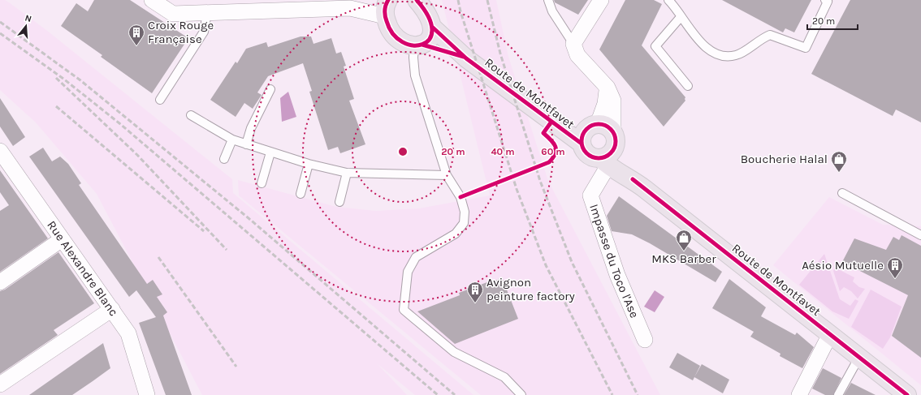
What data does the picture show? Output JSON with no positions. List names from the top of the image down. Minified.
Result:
{"streets":{"main road":["Route de Montfavet"],"street":["Impasse du Toco l'Ase","Rue Alexandre Blanc"]},"crossings":[["Route de Montfavet","Impasse du Toco l'Ase"]],"places":{"building":["Croix Rouge Française","Aésio Mutuelle","Avignon peinture factory"],"shop":["Boucherie Halal","MKS Barber"]},"scale_bar":"20 m","north":"top","rings":["20 m","40 m","60 m"]}
